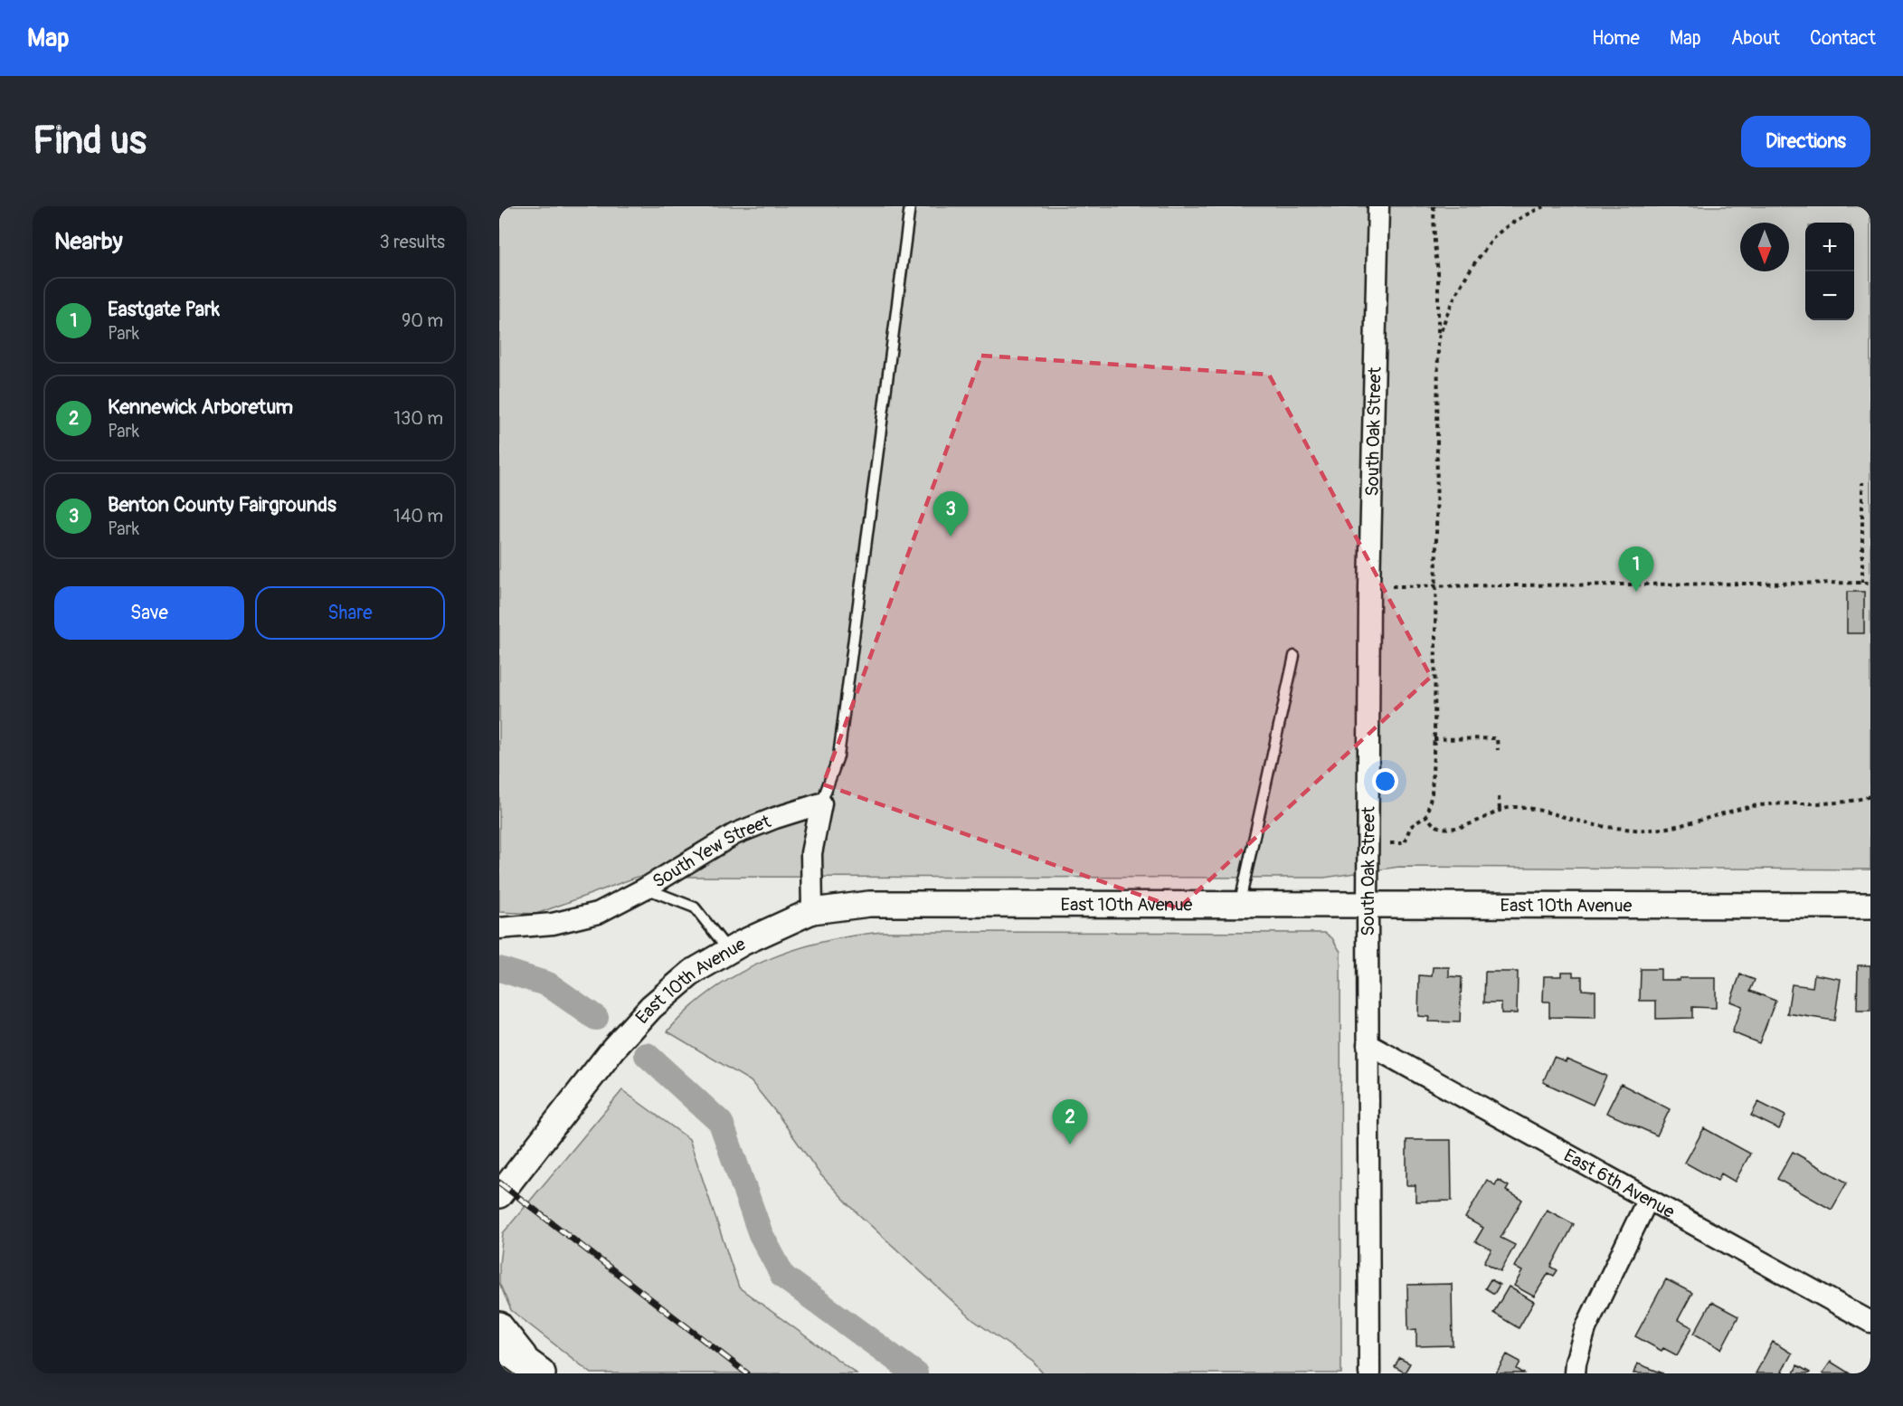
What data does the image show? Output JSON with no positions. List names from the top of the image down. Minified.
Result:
{"streets":{"street":["South Oak Street","South Yew Street","East 10th Avenue","East 6th Avenue"]},"crossings":[["South Oak Street","East 10th Avenue"],["South Oak Street","East 6th Avenue"]],"north":"bottom","page":{"header":"Map","nav":["Home","Map","About","Contact"],"buttons":["Directions",["Save","Share"]],"title":"Find us","heading":["Nearby","3 results"],"map_buttons":["+","−"],"list":[{"mark":"1","name":"Eastgate Park","note":"Park","value":"90 m"},{"mark":"2","name":"Kennewick Arboretum","note":"Park","value":"130 m"},{"mark":"3","name":"Benton County Fairgrounds","note":"Park","value":"140 m"}],"pins":["3","1","2"]}}
